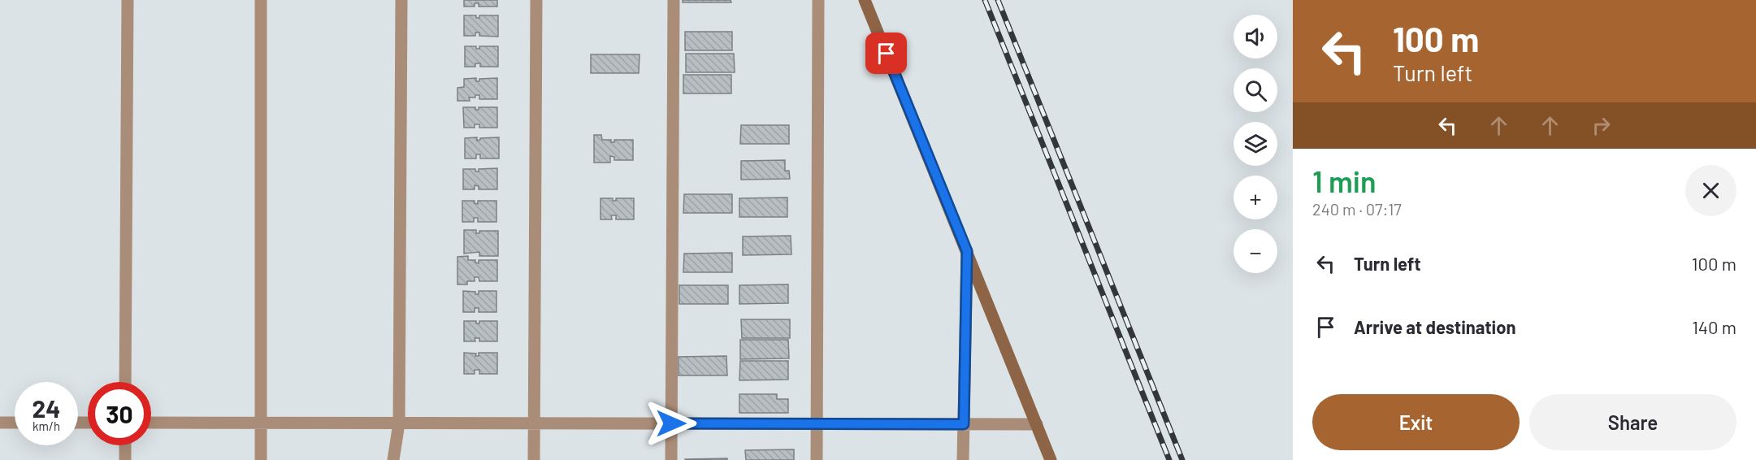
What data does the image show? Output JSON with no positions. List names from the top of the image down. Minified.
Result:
{"page":{"turn":["100 m","Turn left"],"map_buttons":["+","−"],"heading":["1 min","240 m · 07:17"],"list":[{"name":"Turn left","value":"100 m"},{"name":"Arrive at destination","value":"140 m"}],"speed":"24 km/h","limit":"30","buttons":["Exit","Share"]}}
